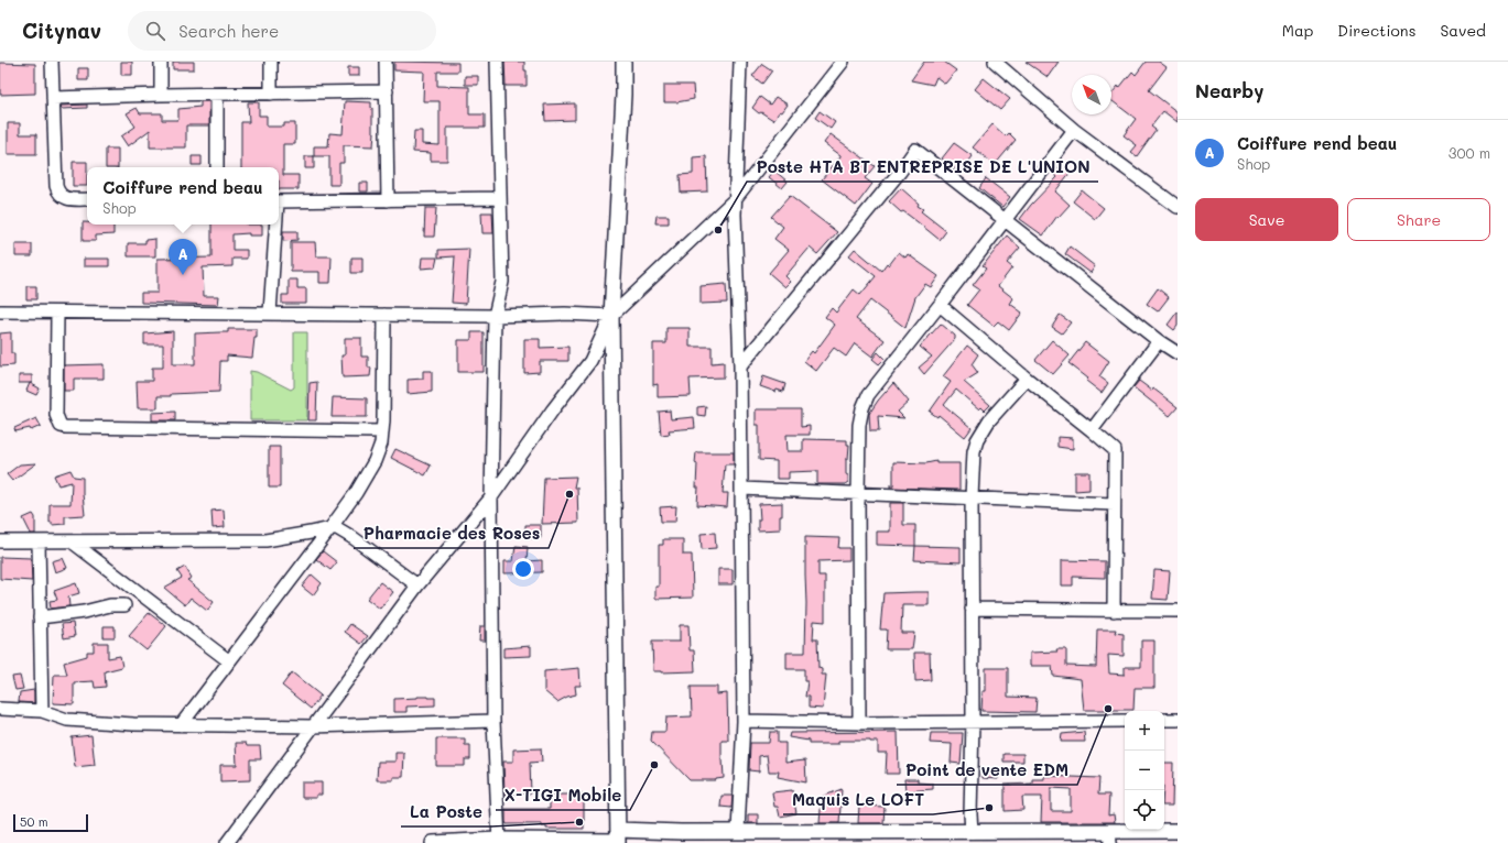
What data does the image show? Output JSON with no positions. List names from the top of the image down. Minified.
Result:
{"places":["Poste HTA BT ENTREPRISE DE L'UNION","Pharmacie des Roses","Point de vente EDM","X-TIGI Mobile","Maquis Le LOFT","La Poste"],"scale_bar":"50 m","north":"top left","page":{"header":"Citynav","search":"Search here","nav":["Map","Directions","Saved"],"heading":"Nearby","list":[{"mark":"A","name":"Coiffure rend beau","note":"Shop","value":"300 m"}],"popup":["Coiffure rend beau","Shop"],"buttons":["Save","Share"],"pins":"A","map_buttons":["+","−"],"scale":"50 m"}}
